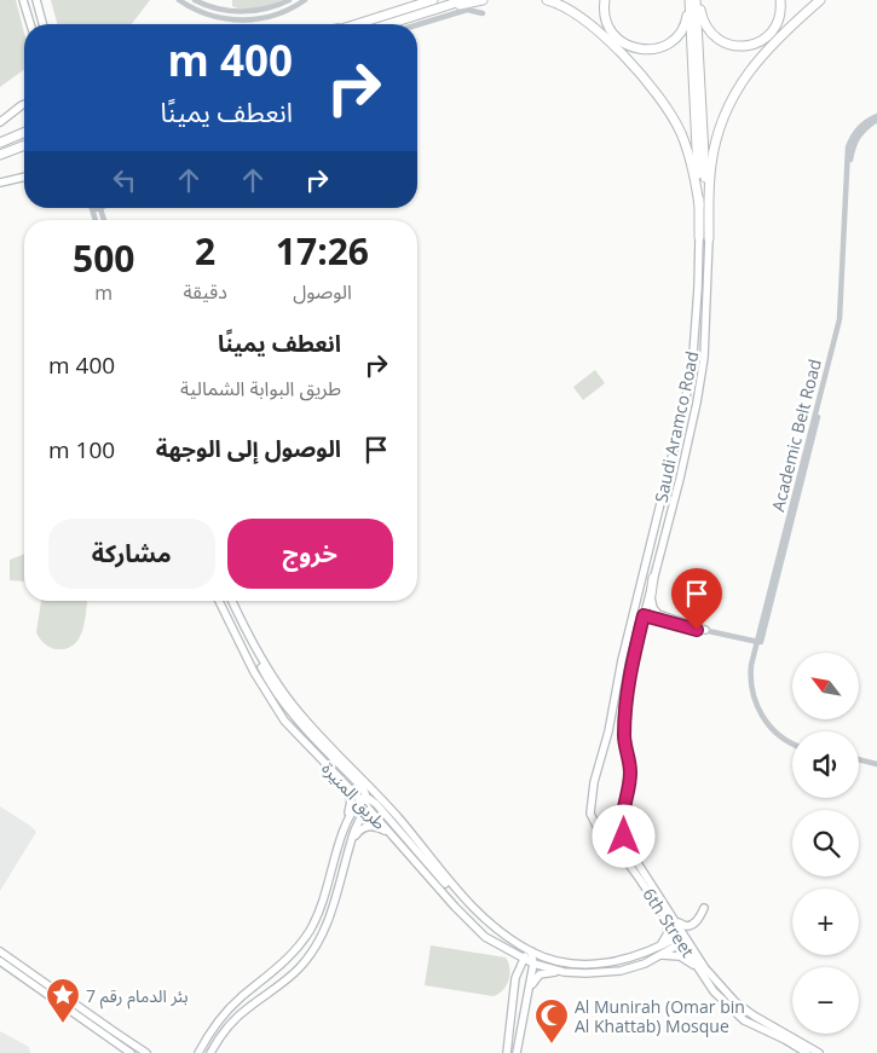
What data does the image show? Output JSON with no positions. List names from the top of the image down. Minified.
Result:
{"streets":{"main road":["Saudi Aramco Road","طريق المنيرة","6th Street"],"street":["Academic Belt Road"]},"crossings":[["Saudi Aramco Road","6th Street"]],"places":{"place":["بئر الدمام رقم 7"],"mosque":["Al Munirah (Omar bin Al Khattab) Mosque"]},"north":"top left","page":{"turn":["400 m","انعطف يمينًا"],"eta":["17:26","الوصول","2","دقيقة","500","m"],"list":[{"name":"انعطف يمينًا","note":"طريق البوابة الشمالية","value":"400 m"},{"name":"الوصول إلى الوجهة","value":"100 m"}],"buttons":["خروج","مشاركة"],"map_buttons":["+","−"]}}
